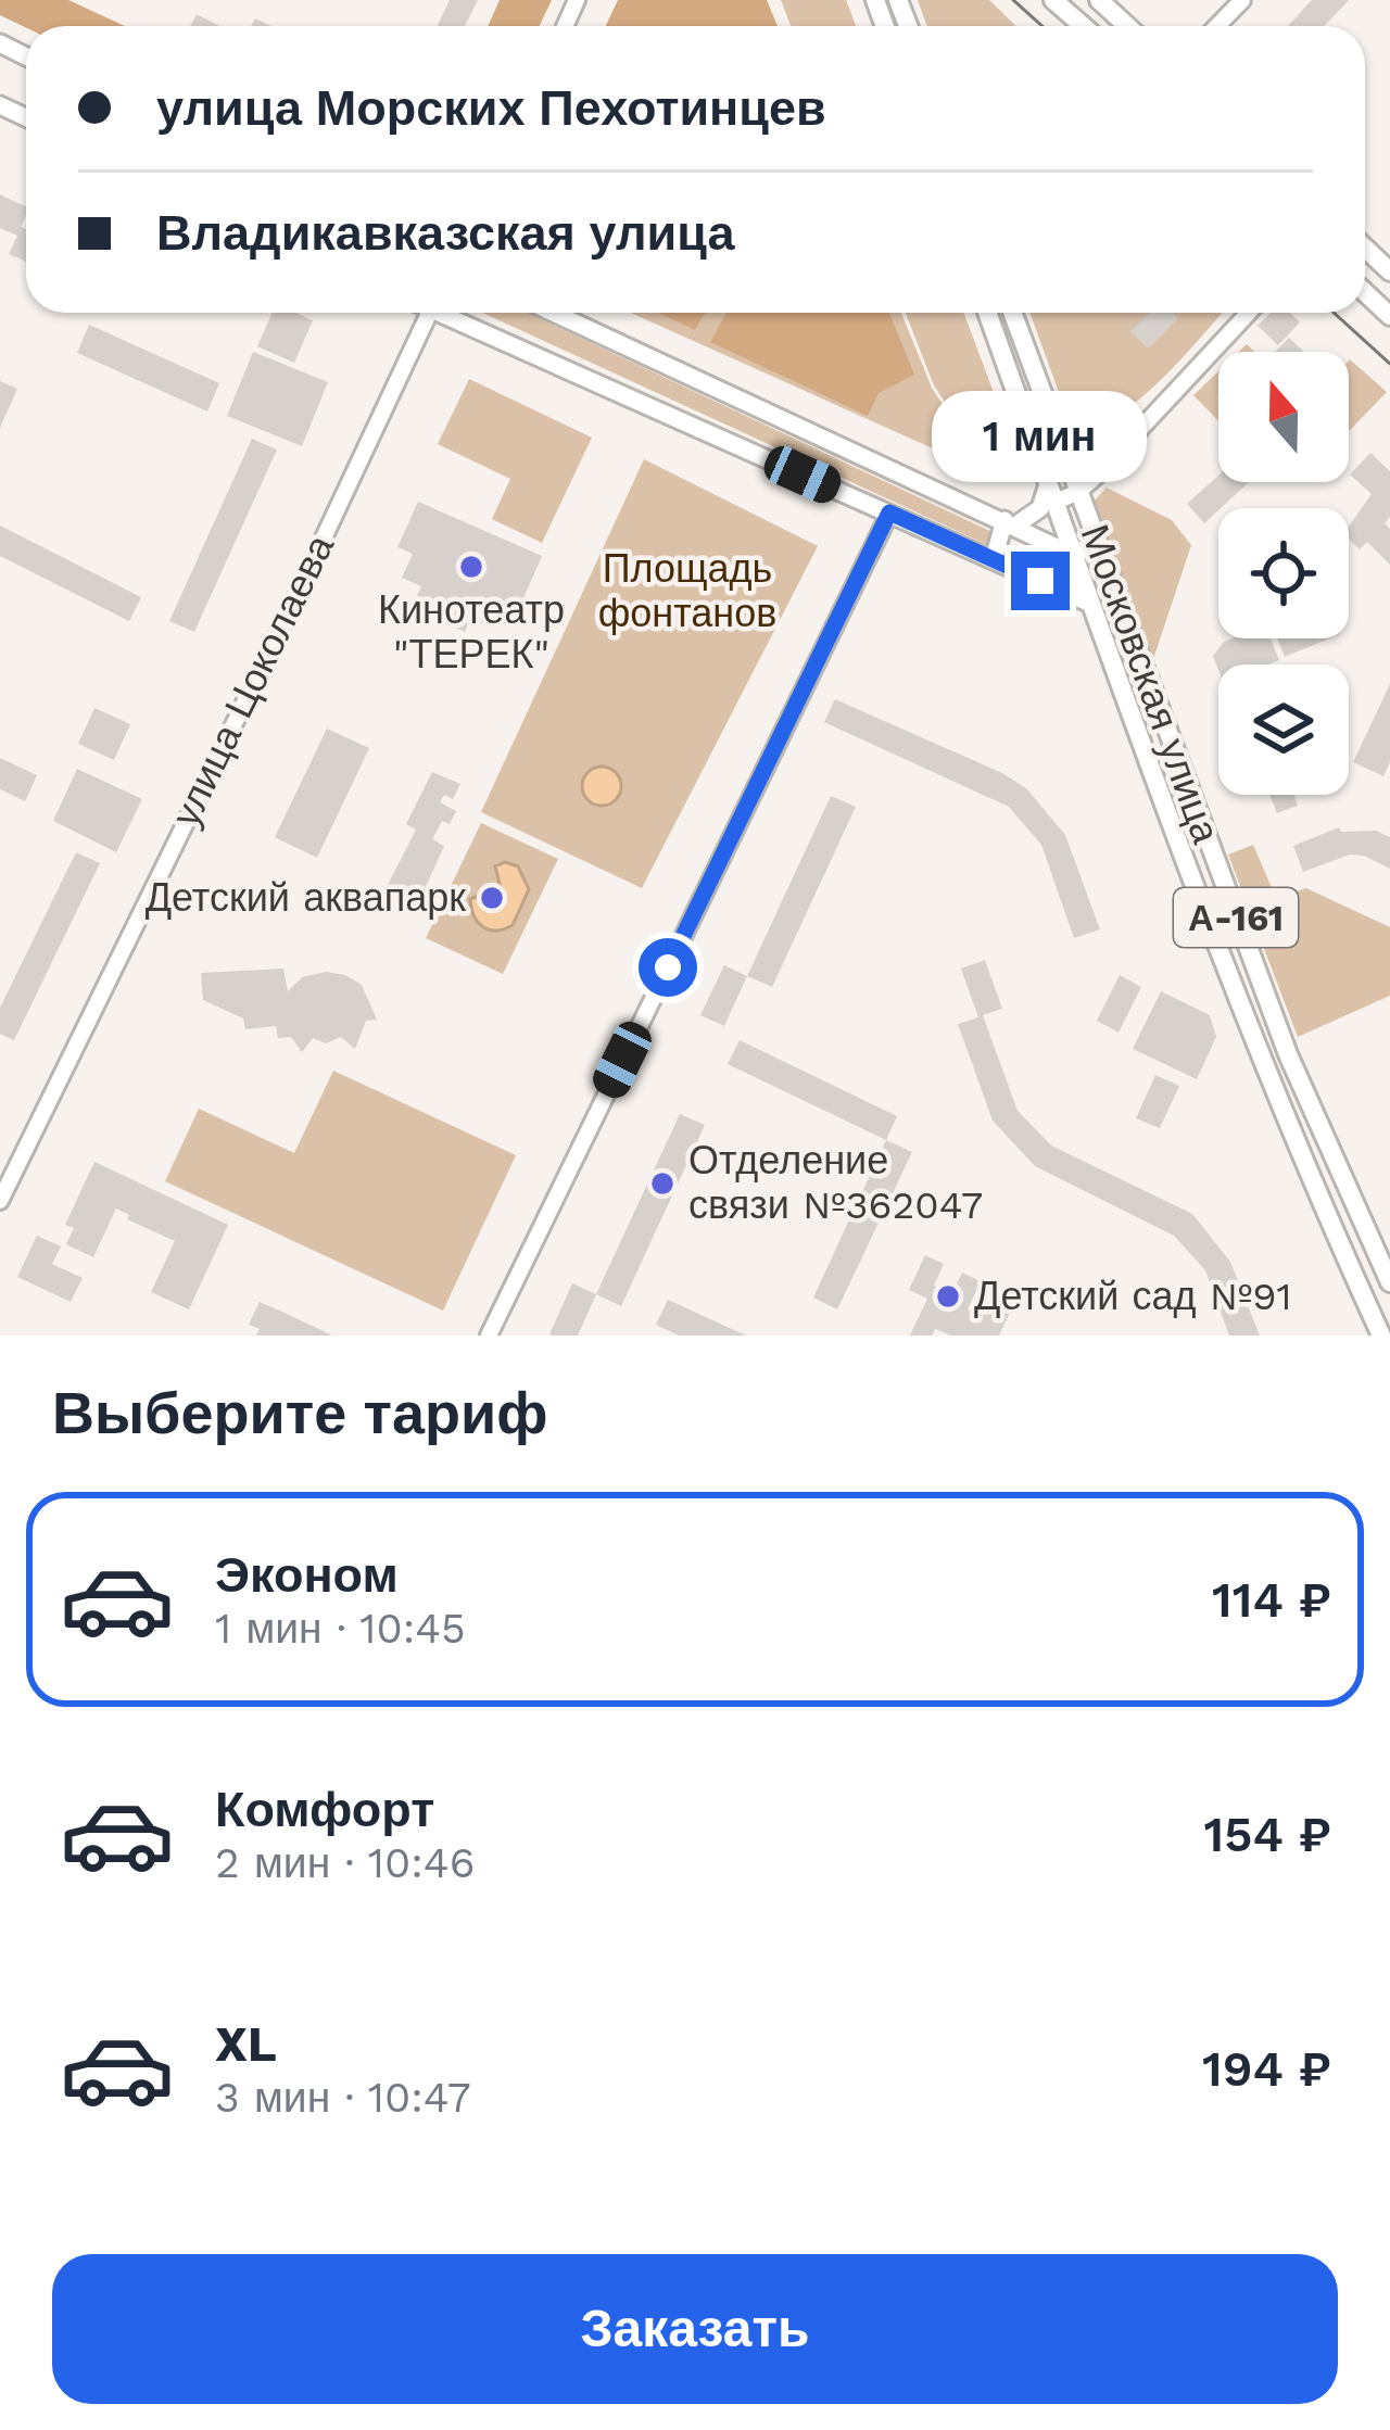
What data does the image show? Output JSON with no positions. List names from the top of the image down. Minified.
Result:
{"streets":{"main road":["Московская улица","А-161"],"street":["улица Цоколаева"]},"parks":["Площадь фонтанов"],"places":["Кинотеатр \"ТЕРЕК\"","Детский аквапарк","Отделение связи №362047","Детский сад №91"],"north":"top","page":{"banner":["улица Морских Пехотинцев","Владикавказская улица"],"bubble":"1 мин","heading":"Выберите тариф","list":[{"name":"Эконом","note":"1 мин · 10:45","value":"114 ₽"},{"name":"Комфорт","note":"2 мин · 10:46","value":"154 ₽"},{"name":"XL","note":"3 мин · 10:47","value":"194 ₽"}],"buttons":"Заказать"}}
